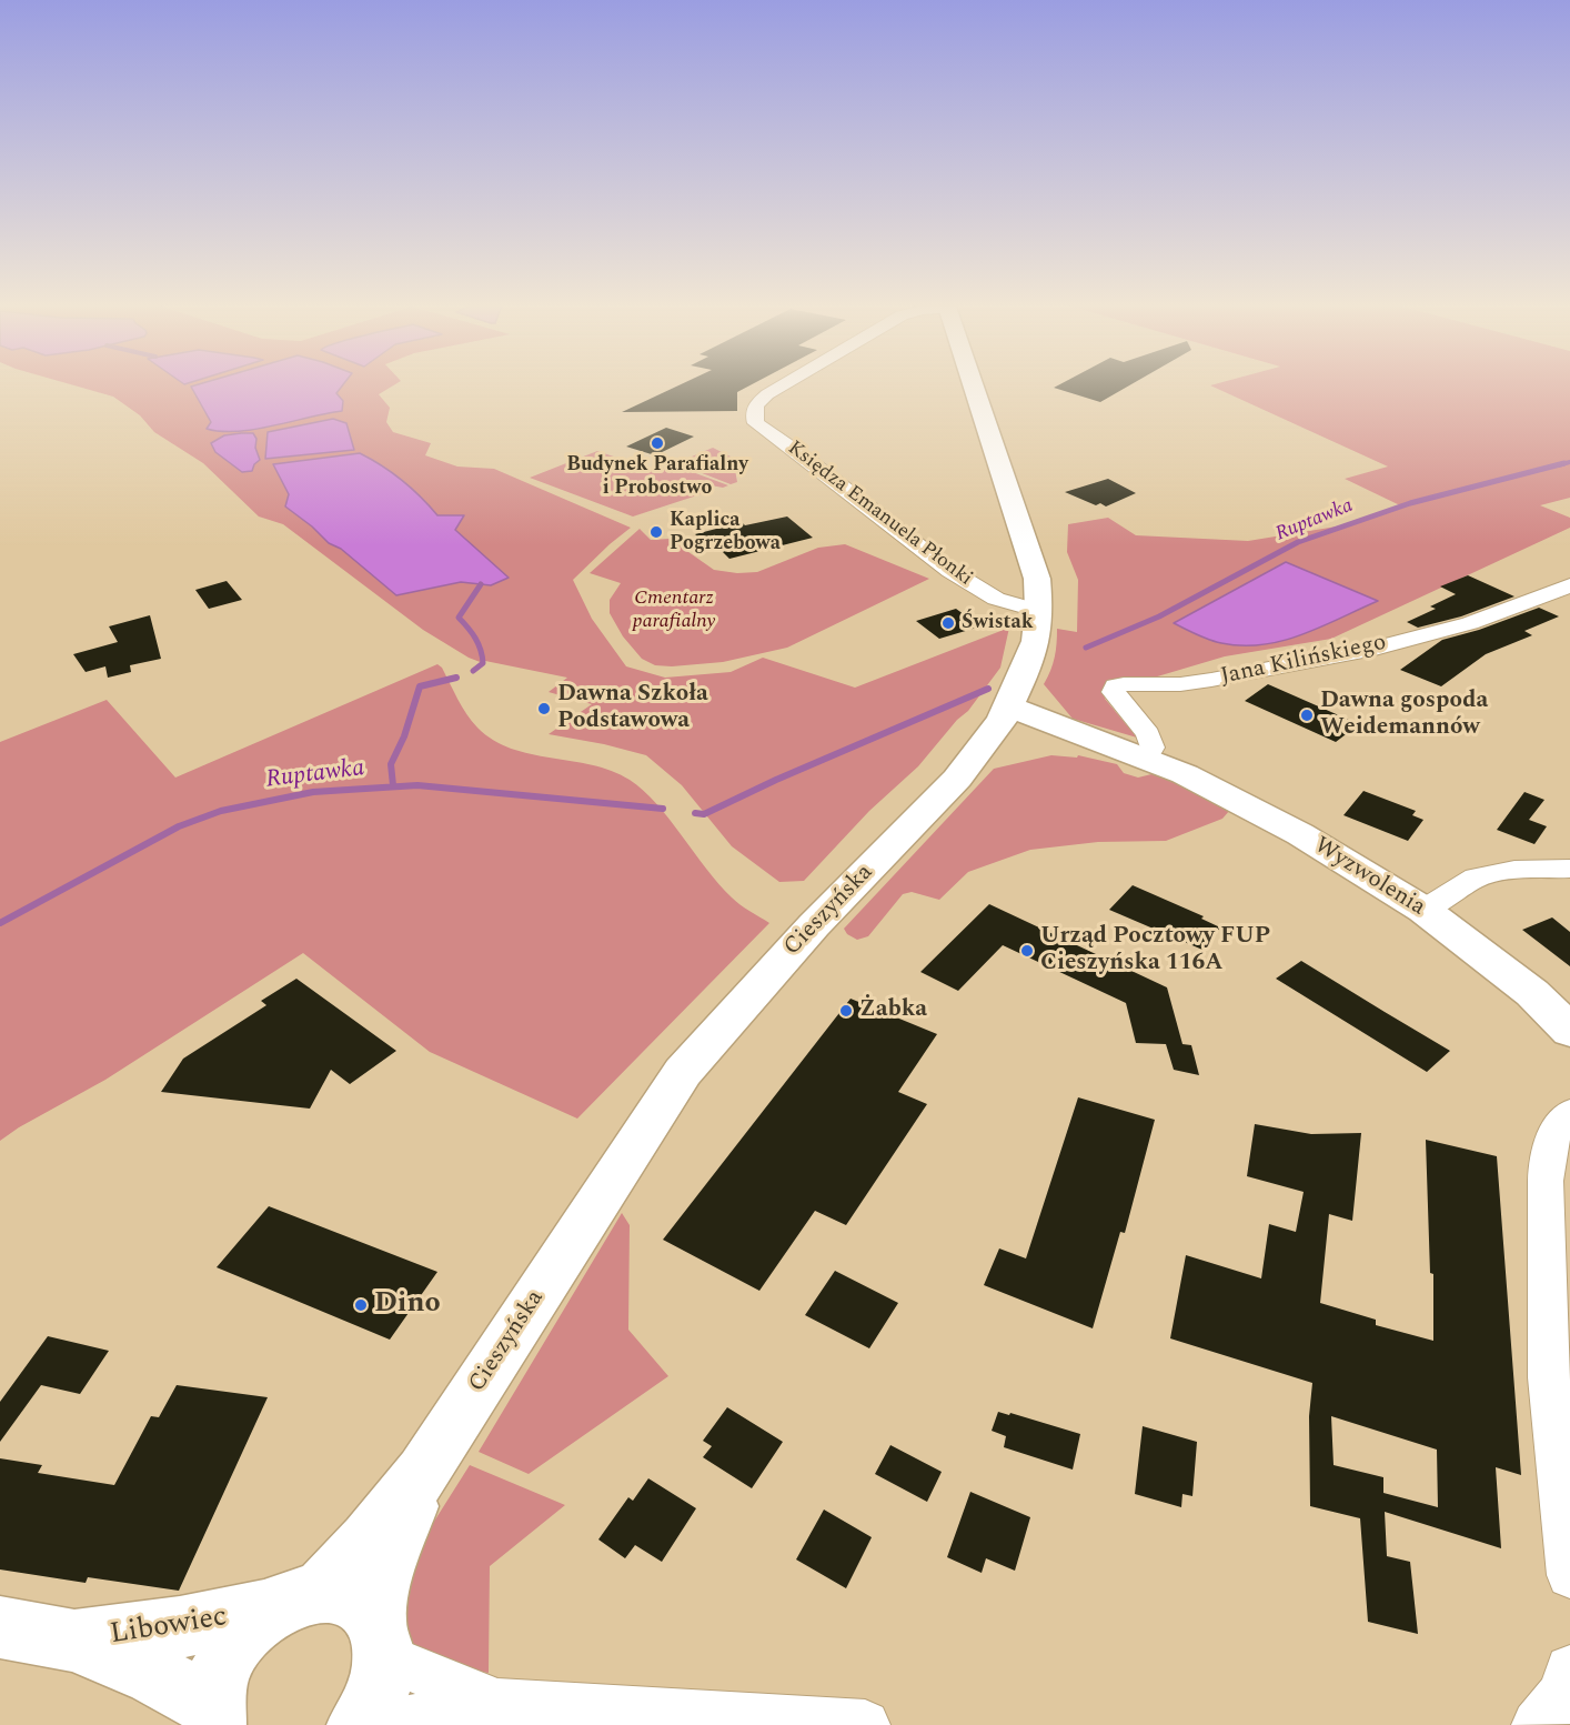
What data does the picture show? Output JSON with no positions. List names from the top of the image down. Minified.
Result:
{"streets":{"main road":["Wyzwolenia","Cieszyńska","Libowiec"],"street":["Księdza Emanuela Płonki","Jana Kilińskiego"]},"crossings":[["Księdza Emanuela Płonki","Cieszyńska"],["Jana Kilińskiego","Wyzwolenia"],["Wyzwolenia","Cieszyńska"]],"water":["Ruptawka"],"parks":["Cmentarz parafialny"],"places":["Budynek Parafialny i Probostwo","Kaplica Pogrzebowa","Świstak","Dawna Szkoła Podstawowa","Dawna gospoda Weidemannów","Urząd Pocztowy FUP Cieszyńska 116A","Żabka","Dino"]}
